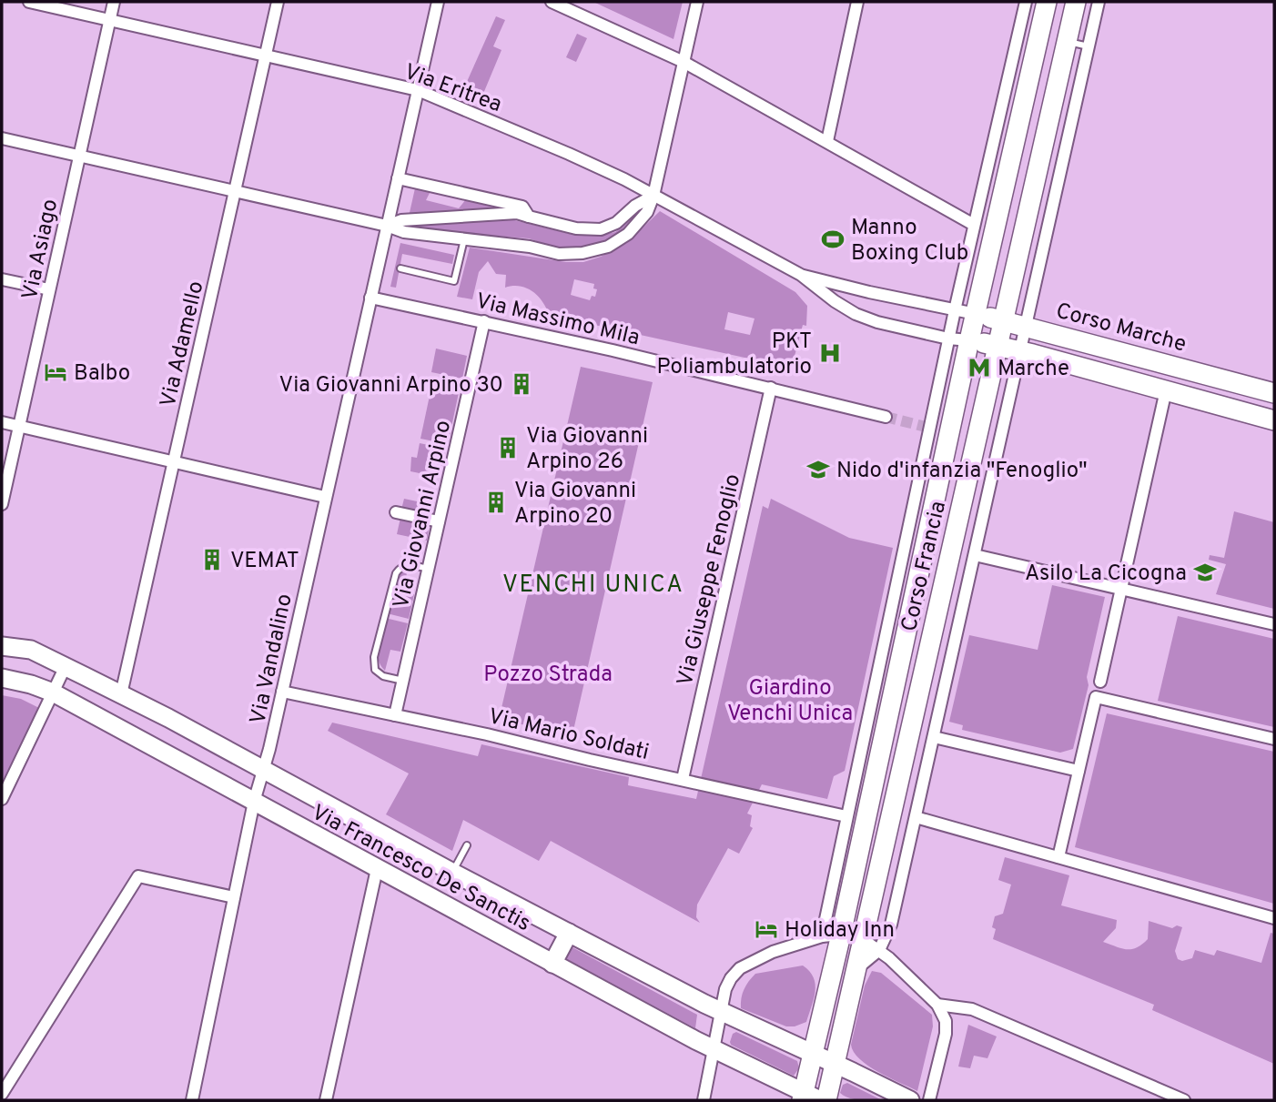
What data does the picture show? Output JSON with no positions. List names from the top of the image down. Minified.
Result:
{"streets":{"main road":["Corso Marche","Corso Francia","Via Francesco De Sanctis"],"street":["Via Eritrea","Via Asiago","Via Massimo Mila","Via Adamello","Via Giovanni Arpino","Via Giuseppe Fenoglio","Via Vandalino","Via Mario Soldati"]},"crossings":[["Via Eritrea","Via Asiago"],["Via Eritrea","Via Adamello"],["Via Eritrea","Via Vandalino"],["Via Massimo Mila","Via Giovanni Arpino"],["Via Massimo Mila","Via Giuseppe Fenoglio"],["Via Massimo Mila","Via Vandalino"],["Corso Marche","Corso Francia"],["Via Adamello","Via Francesco De Sanctis"],["Via Giovanni Arpino","Via Mario Soldati"],["Corso Francia","Via Mario Soldati"],["Corso Francia","Via Francesco De Sanctis"],["Via Giuseppe Fenoglio","Via Mario Soldati"],["Via Vandalino","Via Mario Soldati"],["Via Vandalino","Via Francesco De Sanctis"]],"districts":["VENCHI UNICA"],"parks":["Pozzo Strada","Giardino Venchi Unica"],"places":{"sports":["Manno Boxing Club"],"hospital":["PKT Poliambulatorio"],"metro station":["Marche"],"hotel":["Balbo","Holiday Inn"],"building":["Via Giovanni Arpino 30","Via Giovanni Arpino 26","Via Giovanni Arpino 20","VEMAT"],"school or university":["Nido d'infanzia \"Fenoglio\"","Asilo La Cicogna"]}}
